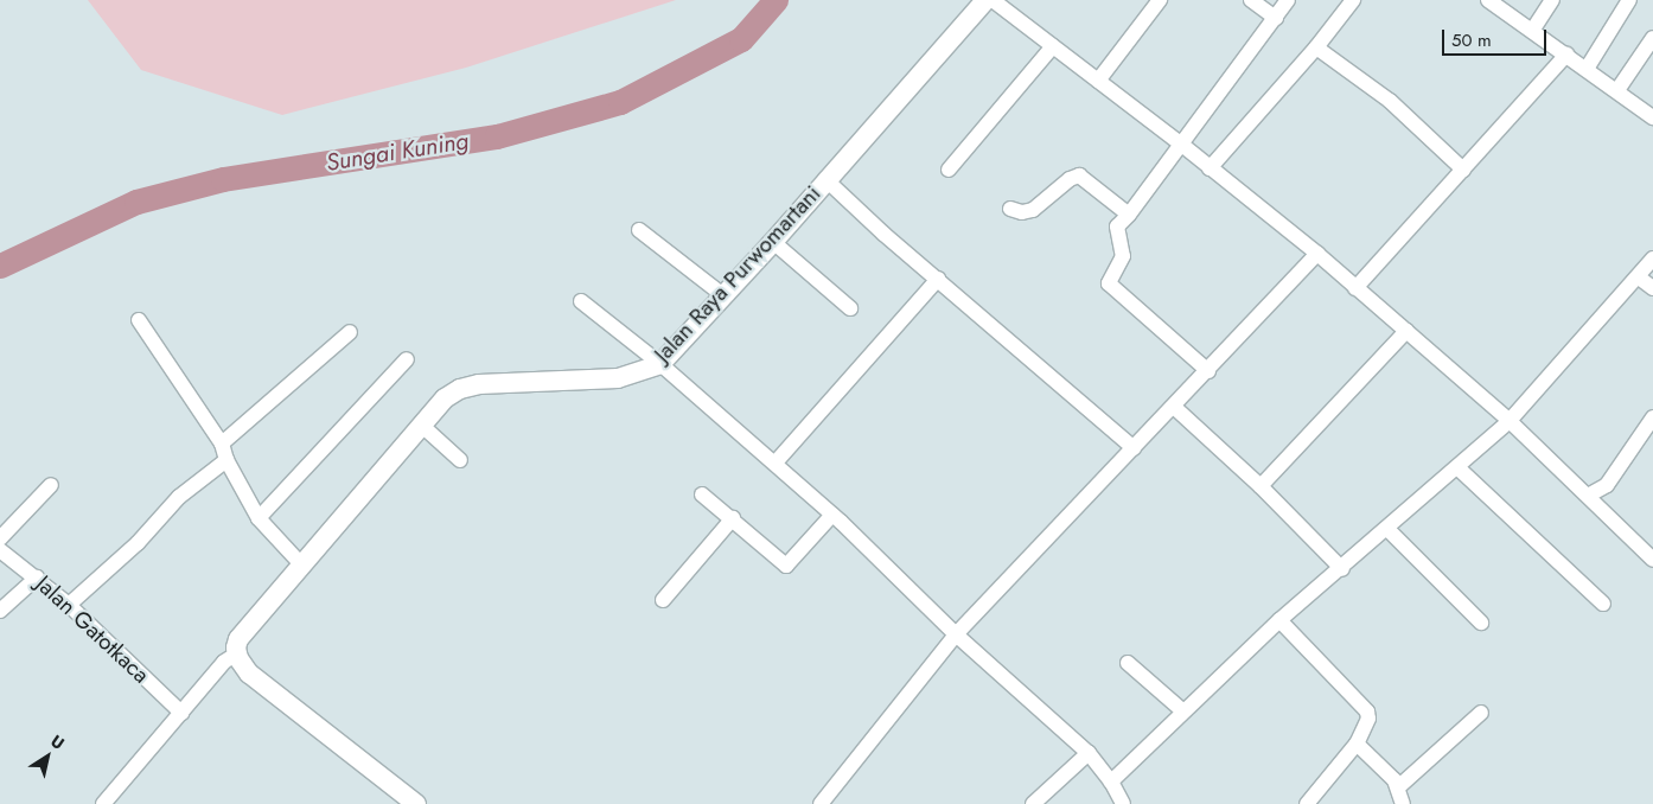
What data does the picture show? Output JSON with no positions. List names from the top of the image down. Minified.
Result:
{"streets":{"street":["Jalan Raya Purwomartani","Jalan Gatotkaca"]},"water":["Sungai Kuning"],"scale_bar":"50 m","north":"top right"}
